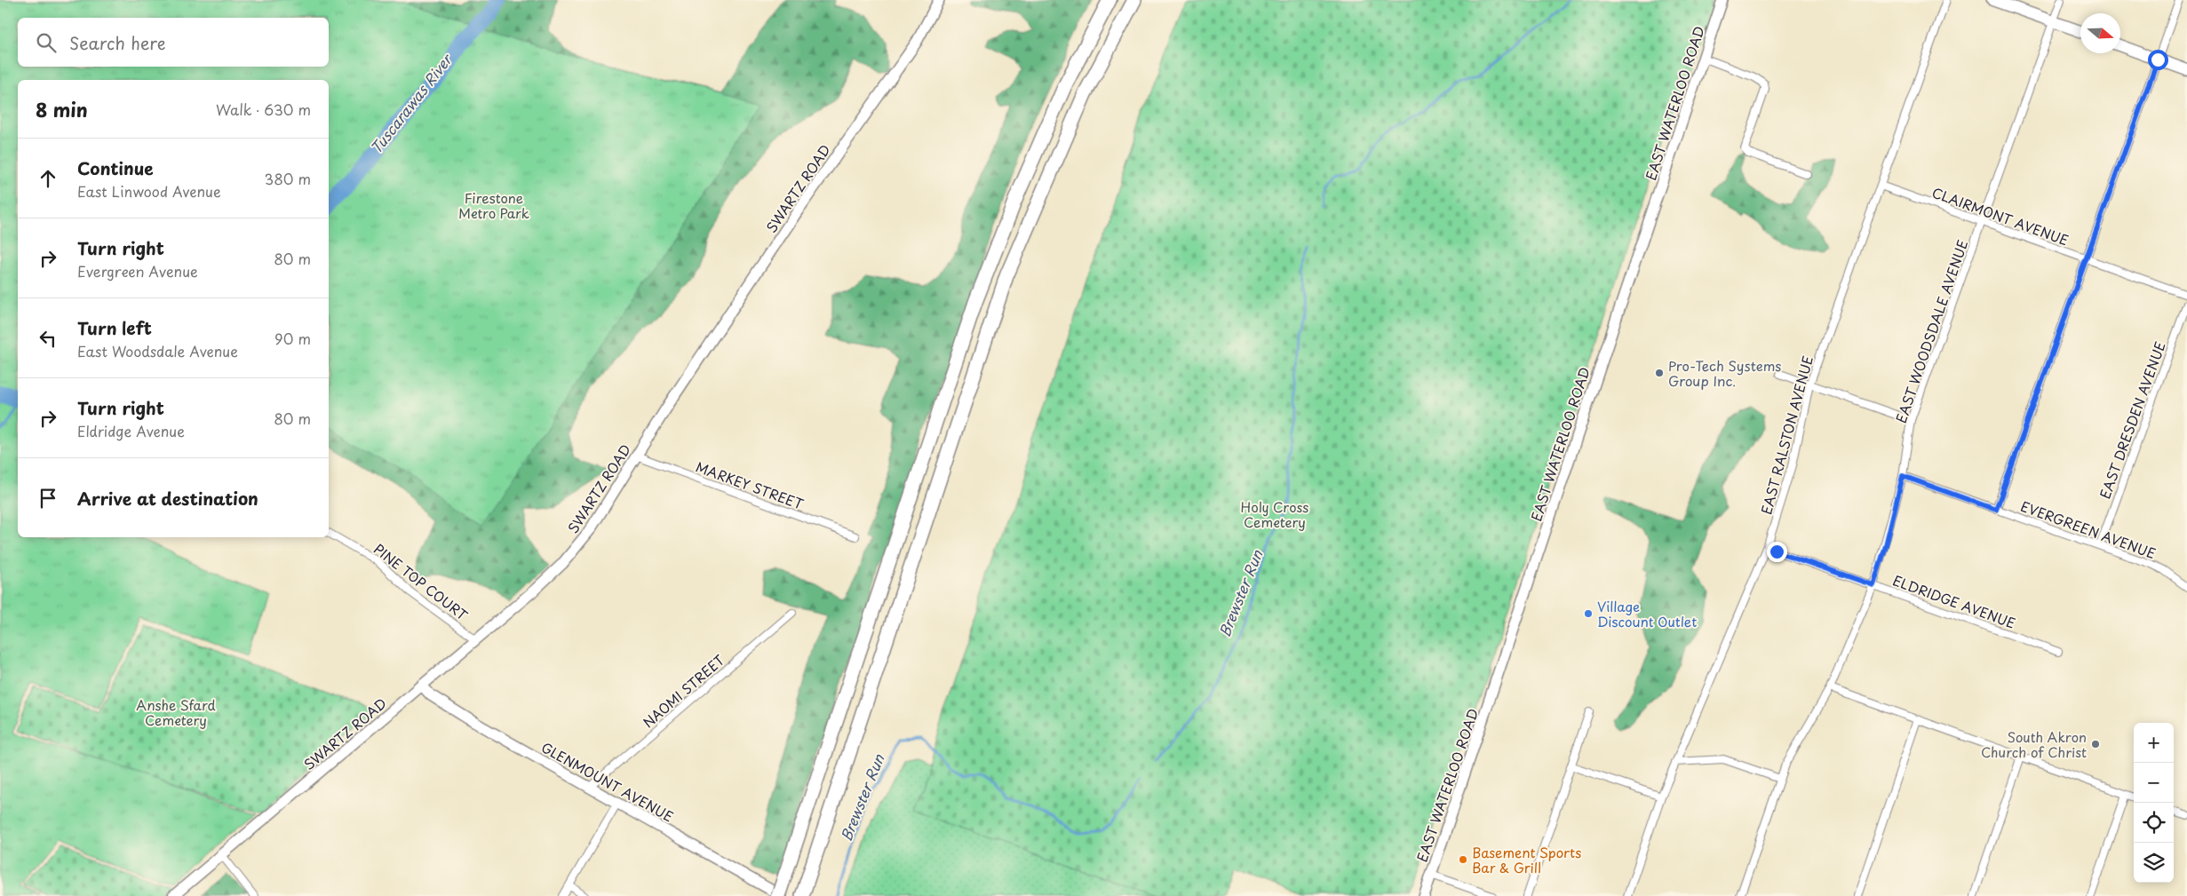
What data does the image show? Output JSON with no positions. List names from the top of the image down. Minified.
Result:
{"streets":{"street":["EAST WATERLOO ROAD","SWARTZ ROAD","CLAIRMONT AVENUE","EAST WOODSDALE AVENUE","EAST DRESDEN AVENUE","EAST RALSTON AVENUE","MARKEY STREET","EVERGREEN AVENUE","PINE TOP COURT","ELDRIDGE AVENUE","NAOMI STREET","GLENMOUNT AVENUE"]},"crossings":[["SWARTZ ROAD","MARKEY STREET"],["SWARTZ ROAD","PINE TOP COURT"],["SWARTZ ROAD","GLENMOUNT AVENUE"],["CLAIRMONT AVENUE","EAST WOODSDALE AVENUE"],["CLAIRMONT AVENUE","EAST RALSTON AVENUE"],["EAST WOODSDALE AVENUE","EVERGREEN AVENUE"],["EAST WOODSDALE AVENUE","ELDRIDGE AVENUE"],["EAST DRESDEN AVENUE","EVERGREEN AVENUE"],["EAST RALSTON AVENUE","ELDRIDGE AVENUE"],["NAOMI STREET","GLENMOUNT AVENUE"]],"water":["Tuscarawas River","Brewster Run"],"parks":["Firestone Metro Park","Holy Cross Cemetery","Anshe Sfard Cemetery"],"places":["Pro-Tech Systems Group Inc.","Village Discount Outlet","South Akron Church of Christ","Basement Sports Bar & Grill"],"north":"right","page":{"search":"Search here","heading":["8 min","Walk · 630 m"],"list":[["Continue","East Linwood Avenue","380 m"],["Turn right","Evergreen Avenue","80 m"],["Turn left","East Woodsdale Avenue","90 m"],["Turn right","Eldridge Avenue","80 m"],"Arrive at destination"],"map_buttons":["+","−"]}}
